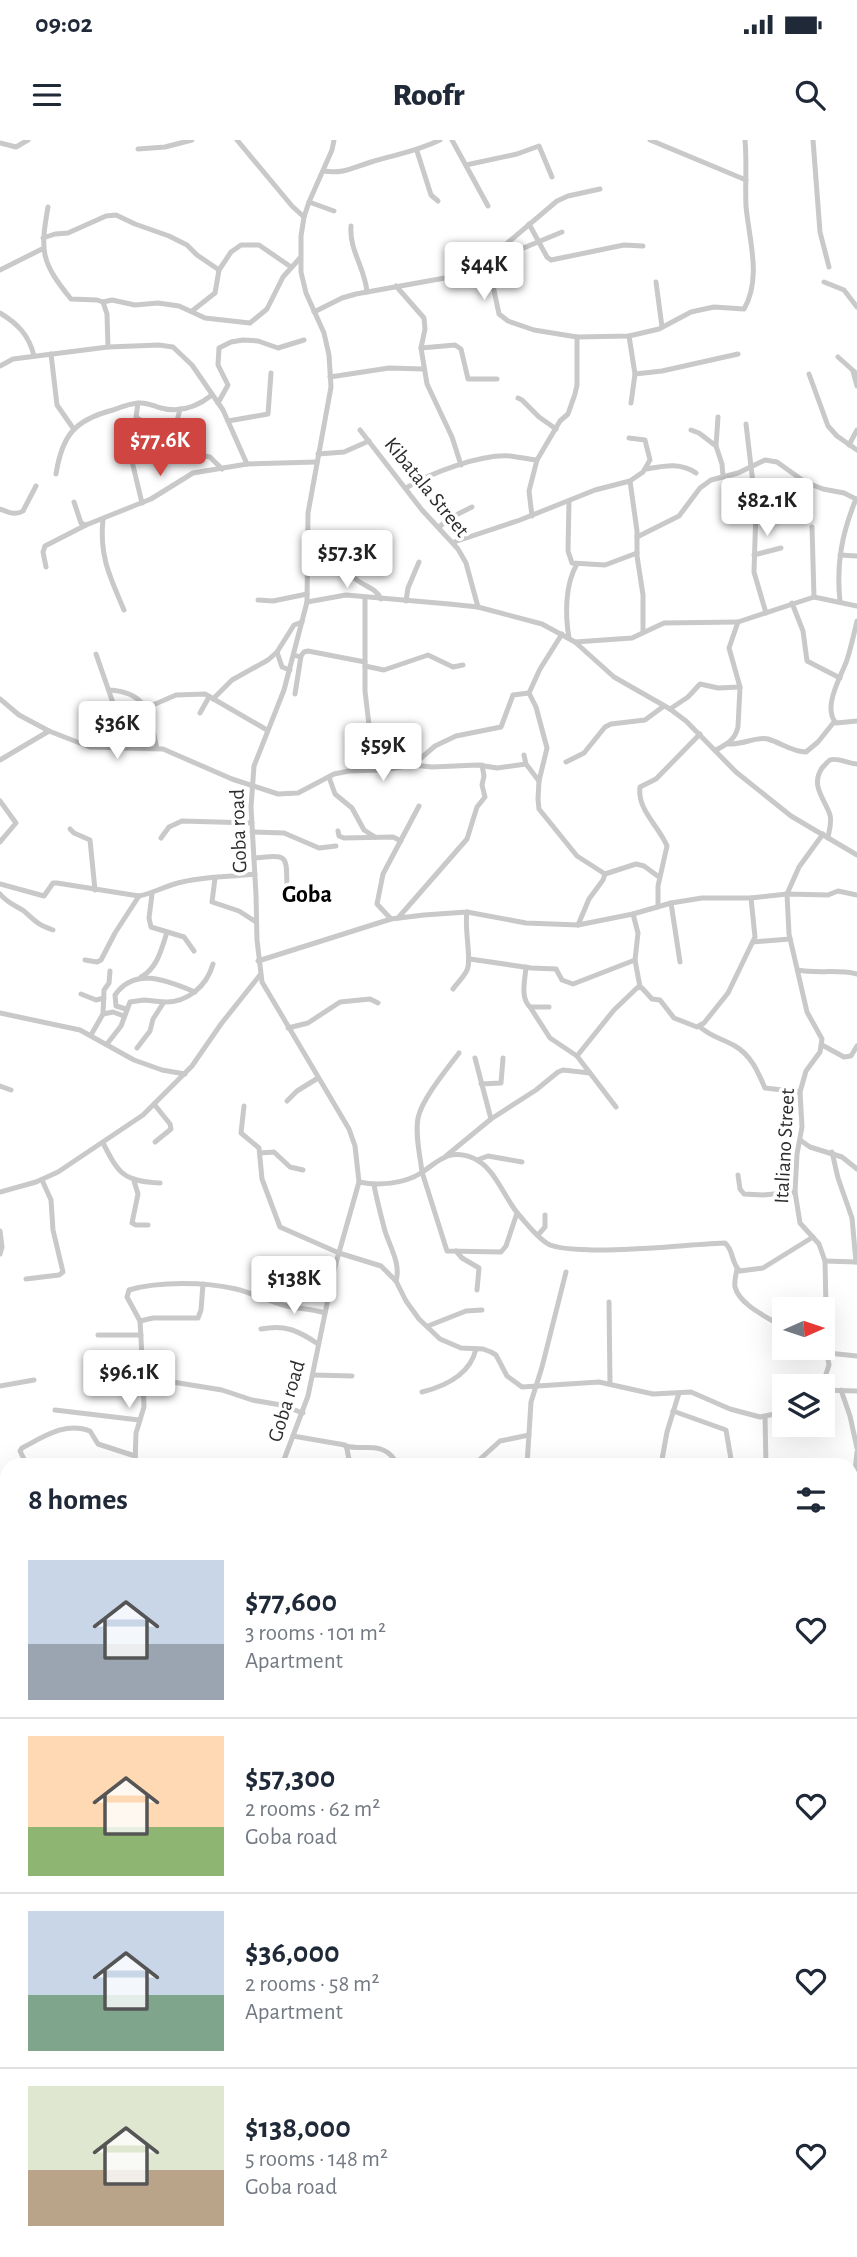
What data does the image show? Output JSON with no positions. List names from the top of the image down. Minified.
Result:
{"streets":{"street":["Kibatala Street","Goba road","Italiano Street"]},"districts":["Goba"],"north":"right","page":{"status":"09:02","header":"Roofr","price":["$44K","$77.6K","$82.1K","$57.3K","$36K","$59K","$138K","$96.1K"],"heading":"8 homes","list":[{"name":"$77,600","note":"3 rooms · 101 m² · Apartment"},{"name":"$57,300","note":"2 rooms · 62 m² · Goba road"},{"name":"$36,000","note":"2 rooms · 58 m² · Apartment"},{"name":"$138,000","note":"5 rooms · 148 m² · Goba road"}]}}
